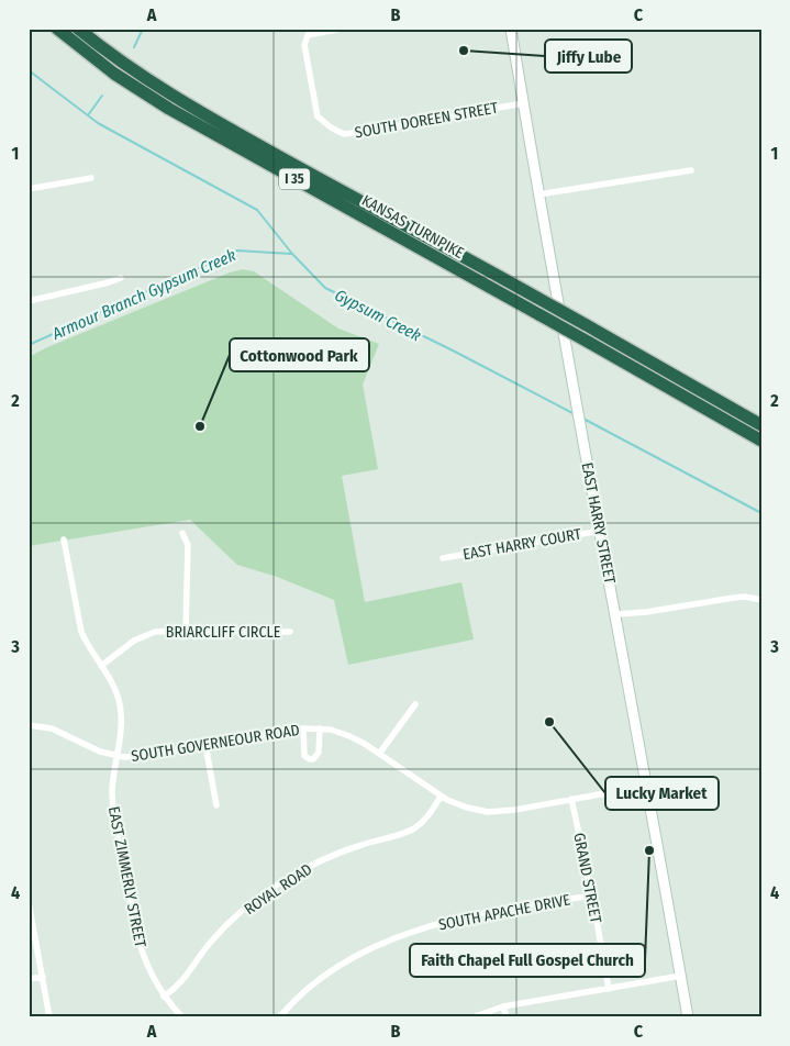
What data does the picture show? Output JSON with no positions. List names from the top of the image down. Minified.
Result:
{"streets":{"highway":["I 35","KANSAS TURNPIKE"],"main road":["EAST HARRY STREET"],"street":["SOUTH DOREEN STREET","EAST HARRY COURT","BRIARCLIFF CIRCLE","SOUTH GOVERNEOUR ROAD","EAST ZIMMERLY STREET","GRAND STREET","ROYAL ROAD","SOUTH APACHE DRIVE"]},"crossings":[["SOUTH DOREEN STREET","EAST HARRY STREET"],["EAST HARRY STREET","EAST HARRY COURT"],["EAST HARRY STREET","SOUTH GOVERNEOUR ROAD"],["BRIARCLIFF CIRCLE","EAST ZIMMERLY STREET"],["SOUTH GOVERNEOUR ROAD","EAST ZIMMERLY STREET"],["SOUTH GOVERNEOUR ROAD","GRAND STREET"],["SOUTH GOVERNEOUR ROAD","ROYAL ROAD"],["EAST ZIMMERLY STREET","ROYAL ROAD"],["GRAND STREET","SOUTH APACHE DRIVE"]],"water":["Armour Branch Gypsum Creek","Gypsum Creek"],"places":["Jiffy Lube","Cottonwood Park","Lucky Market","Faith Chapel Full Gospel Church"],"grid":{"columns":["A","B","C"],"rows":["1","2","3","4"]}}
